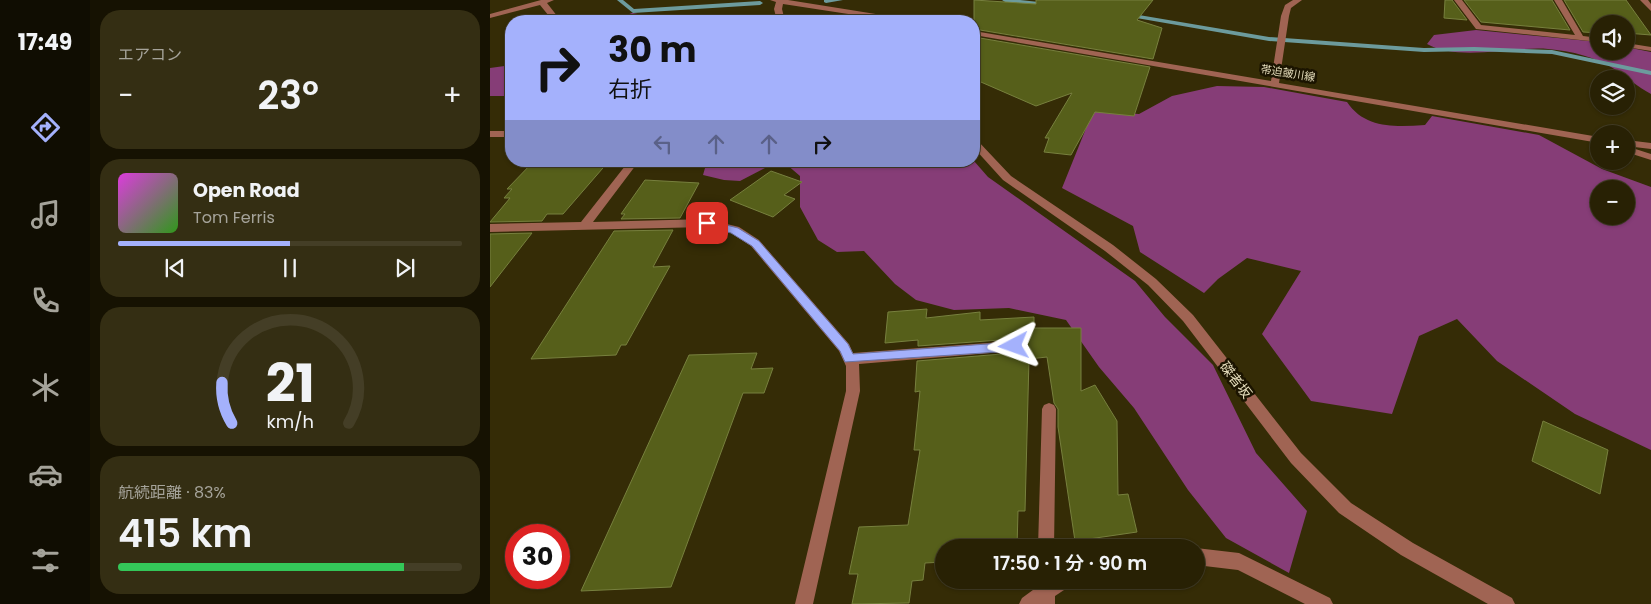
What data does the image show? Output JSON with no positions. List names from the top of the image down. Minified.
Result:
{"streets":{"street":["帯迫皷川線","磔者坂"]},"page":{"tabs":"17:49","tile":["エアコン",["航続距離 · 83%","415 km"]],"map_buttons":["+","−"],"turn":["30 m","右折"],"heat":["−","23°","+"],"song":["Open Road","Tom Ferris"],"limit":"30","trip":"17:50 · 1 分 · 90 m","gauge":["21","km/h"]}}
